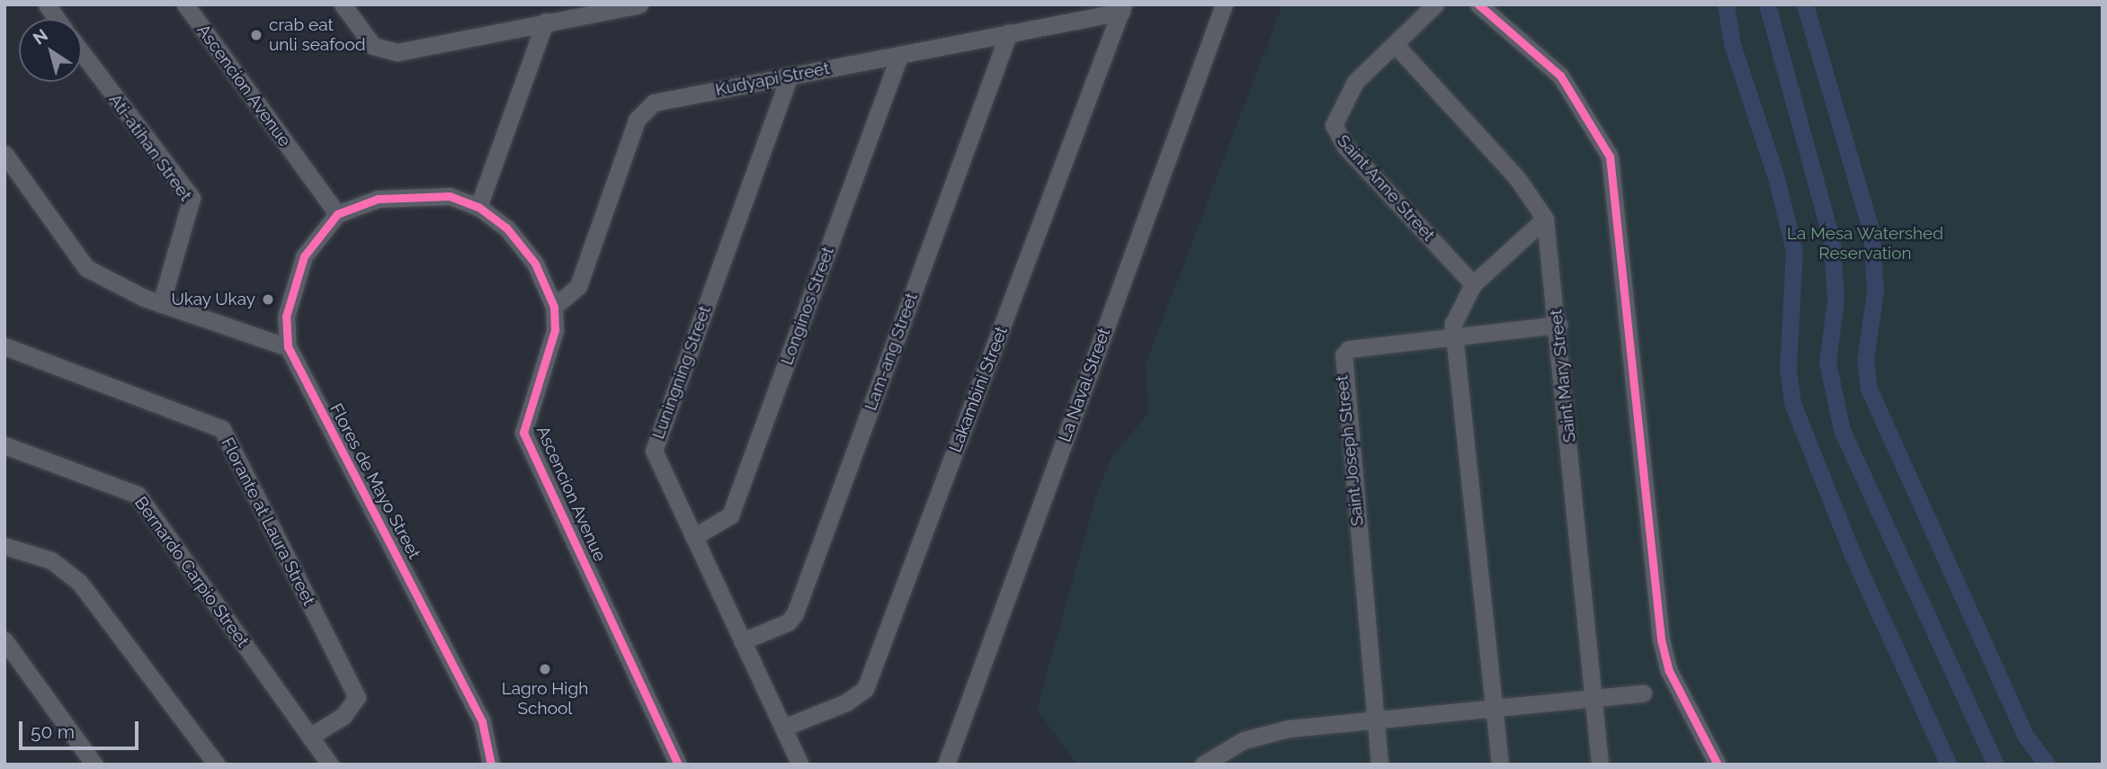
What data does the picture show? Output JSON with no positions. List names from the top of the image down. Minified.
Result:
{"streets":{"street":["Kudyapi Street","Ascencion Avenue","Ati-atihan Street","Saint Anne Street","Longinos Street","Lam-ang Street","Luningning Street","Saint Mary Street","La Naval Street","Lakambini Street","Saint Joseph Street","Flores de Mayo Street","Florante at Laura Street","Bernardo Carpio Street"]},"crossings":[["Kudyapi Street","Ascencion Avenue"],["Kudyapi Street","Longinos Street"],["Kudyapi Street","Lam-ang Street"],["Kudyapi Street","Luningning Street"],["Kudyapi Street","Lakambini Street"],["Ascencion Avenue","Flores de Mayo Street"],["Saint Anne Street","Saint Mary Street"],["Longinos Street","Luningning Street"],["Lam-ang Street","Luningning Street"],["Luningning Street","Lakambini Street"],["Saint Mary Street","Saint Joseph Street"],["Florante at Laura Street","Bernardo Carpio Street"]],"parks":["La Mesa Watershed Reservation"],"places":["crab eat unli seafood","Ukay Ukay","Lagro High School"],"scale_bar":"50 m","north":"top left"}
